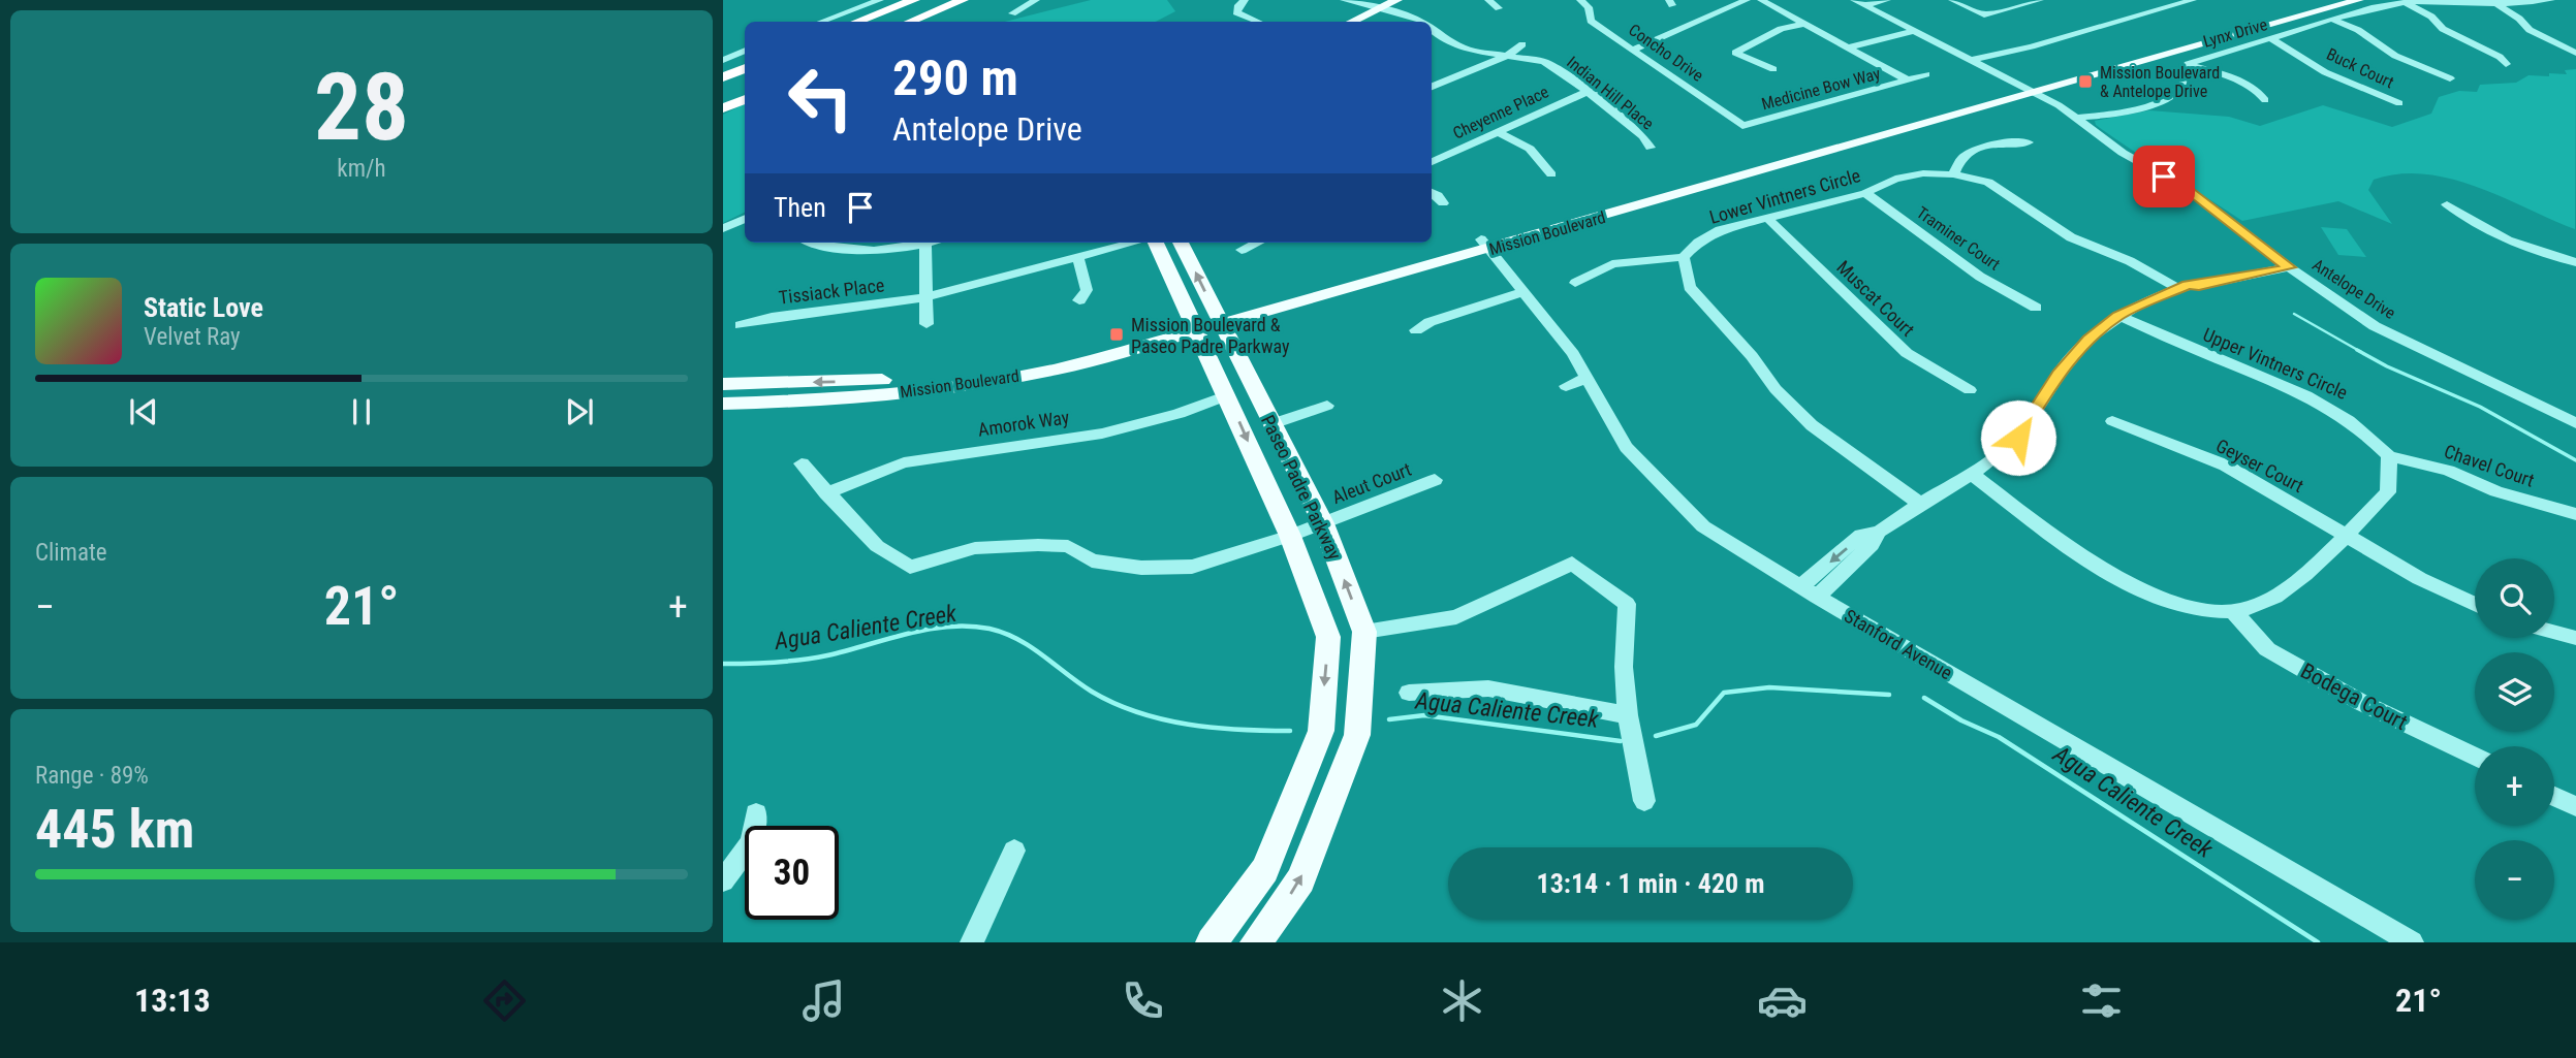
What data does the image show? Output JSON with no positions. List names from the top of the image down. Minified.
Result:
{"streets":{"main road":["Mission Boulevard","Paseo Padre Parkway"],"street":["Lynx Drive","Concho Drive","Buck Court","Medicine Bow Way","Indian Hill Place","Cheyenne Place","Lower Vintners Circle","Traminer Court","Antelope Drive","Tissiack Place","Muscat Court","Upper Vintners Circle","Amorok Way","Geyser Court","Chavel Court","Aleut Court","Stanford Avenue","Bodega Court"]},"crossings":[["Lynx Drive","Buck Court"],["Lynx Drive","Antelope Drive"],["Concho Drive","Medicine Bow Way"],["Indian Hill Place","Cheyenne Place"],["Lower Vintners Circle","Traminer Court"],["Lower Vintners Circle","Muscat Court"],["Mission Boulevard","Antelope Drive"],["Mission Boulevard","Paseo Padre Parkway"],["Mission Boulevard","Stanford Avenue"],["Upper Vintners Circle","Chavel Court"],["Amorok Way","Aleut Court"],["Amorok Way","Paseo Padre Parkway"],["Aleut Court","Paseo Padre Parkway"]],"water":["Agua Caliente Creek"],"places":{"transit":["Mission Boulevard & Antelope Drive","Mission Boulevard & Paseo Padre Parkway"]},"page":{"tile":[["28","km/h"],"Climate",["Range · 89%","445 km"]],"turn":["290 m","Antelope Drive"],"then":"Then","song":["Static Love","Velvet Ray"],"map_buttons":["+","−"],"heat":["−","21°","+"],"limit":"30","trip":"13:14 · 1 min · 420 m","tabs":["13:13","21°"]}}
